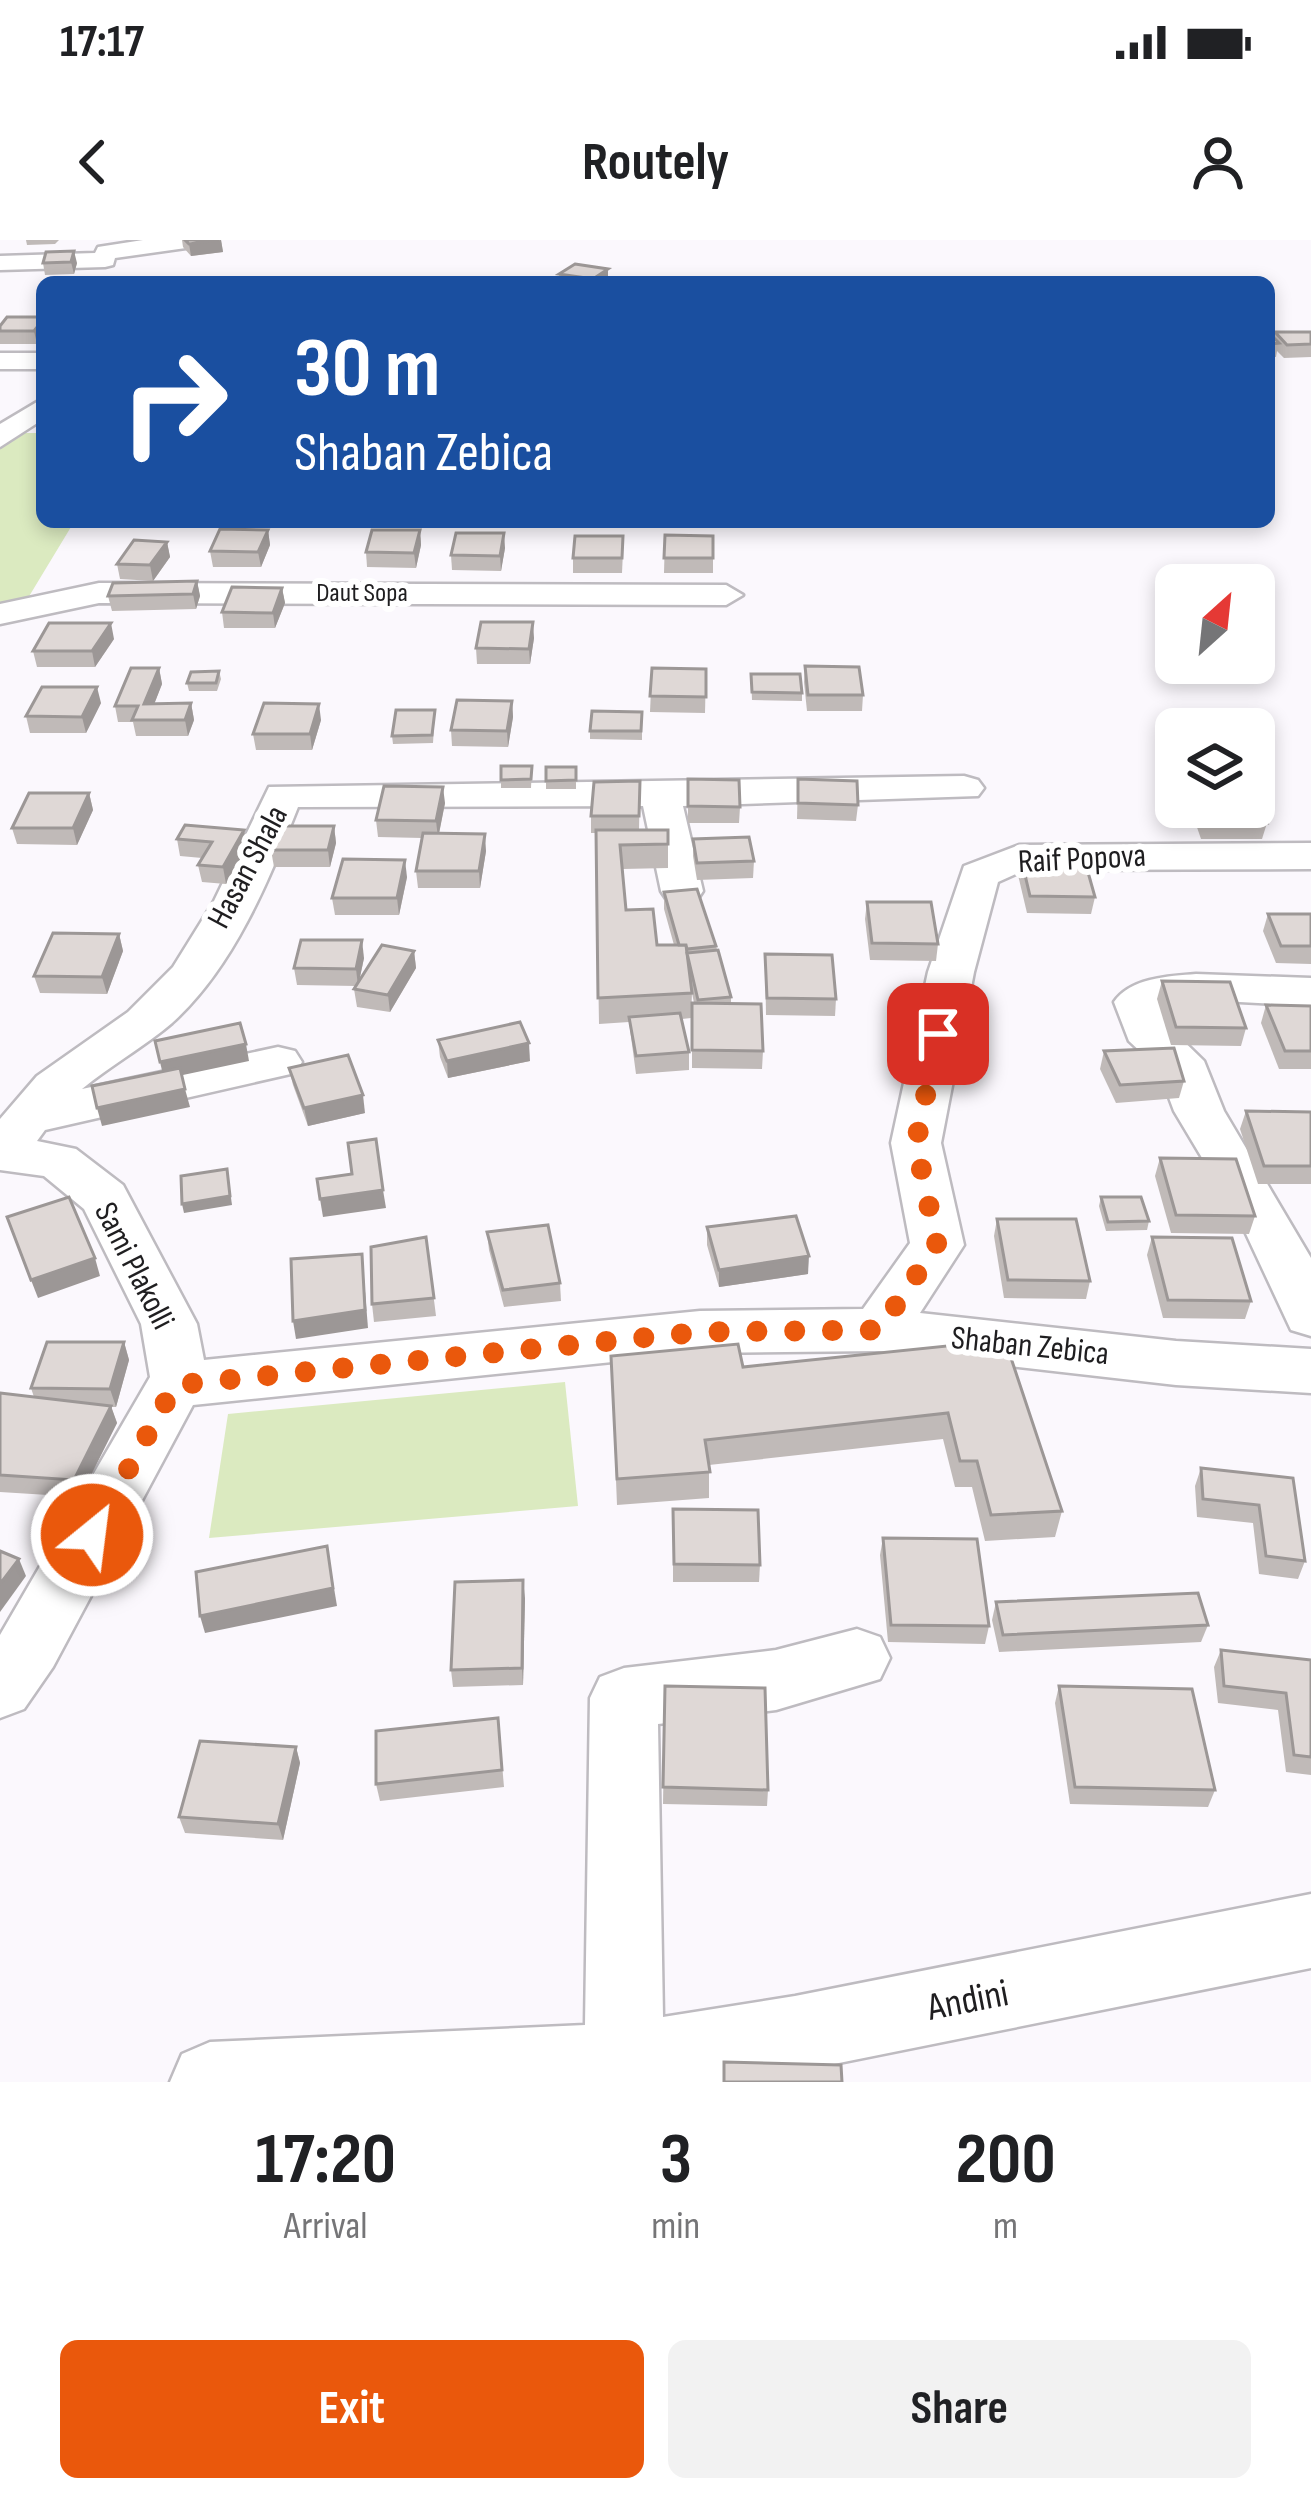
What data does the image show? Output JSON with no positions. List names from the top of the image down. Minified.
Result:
{"streets":{"street":["Daut Sopa","Raif Popova","Hasan Shala","Sami Plakolli","Shaban Zebica","Andini"]},"crossings":[["Raif Popova","Shaban Zebica"],["Hasan Shala","Sami Plakolli"],["Sami Plakolli","Shaban Zebica"]],"north":"top right","page":{"status":"17:17","header":"Routely","turn":["30 m","Shaban Zebica"],"eta":["17:20","Arrival","3","min","200","m"],"buttons":["Exit","Share"]}}
